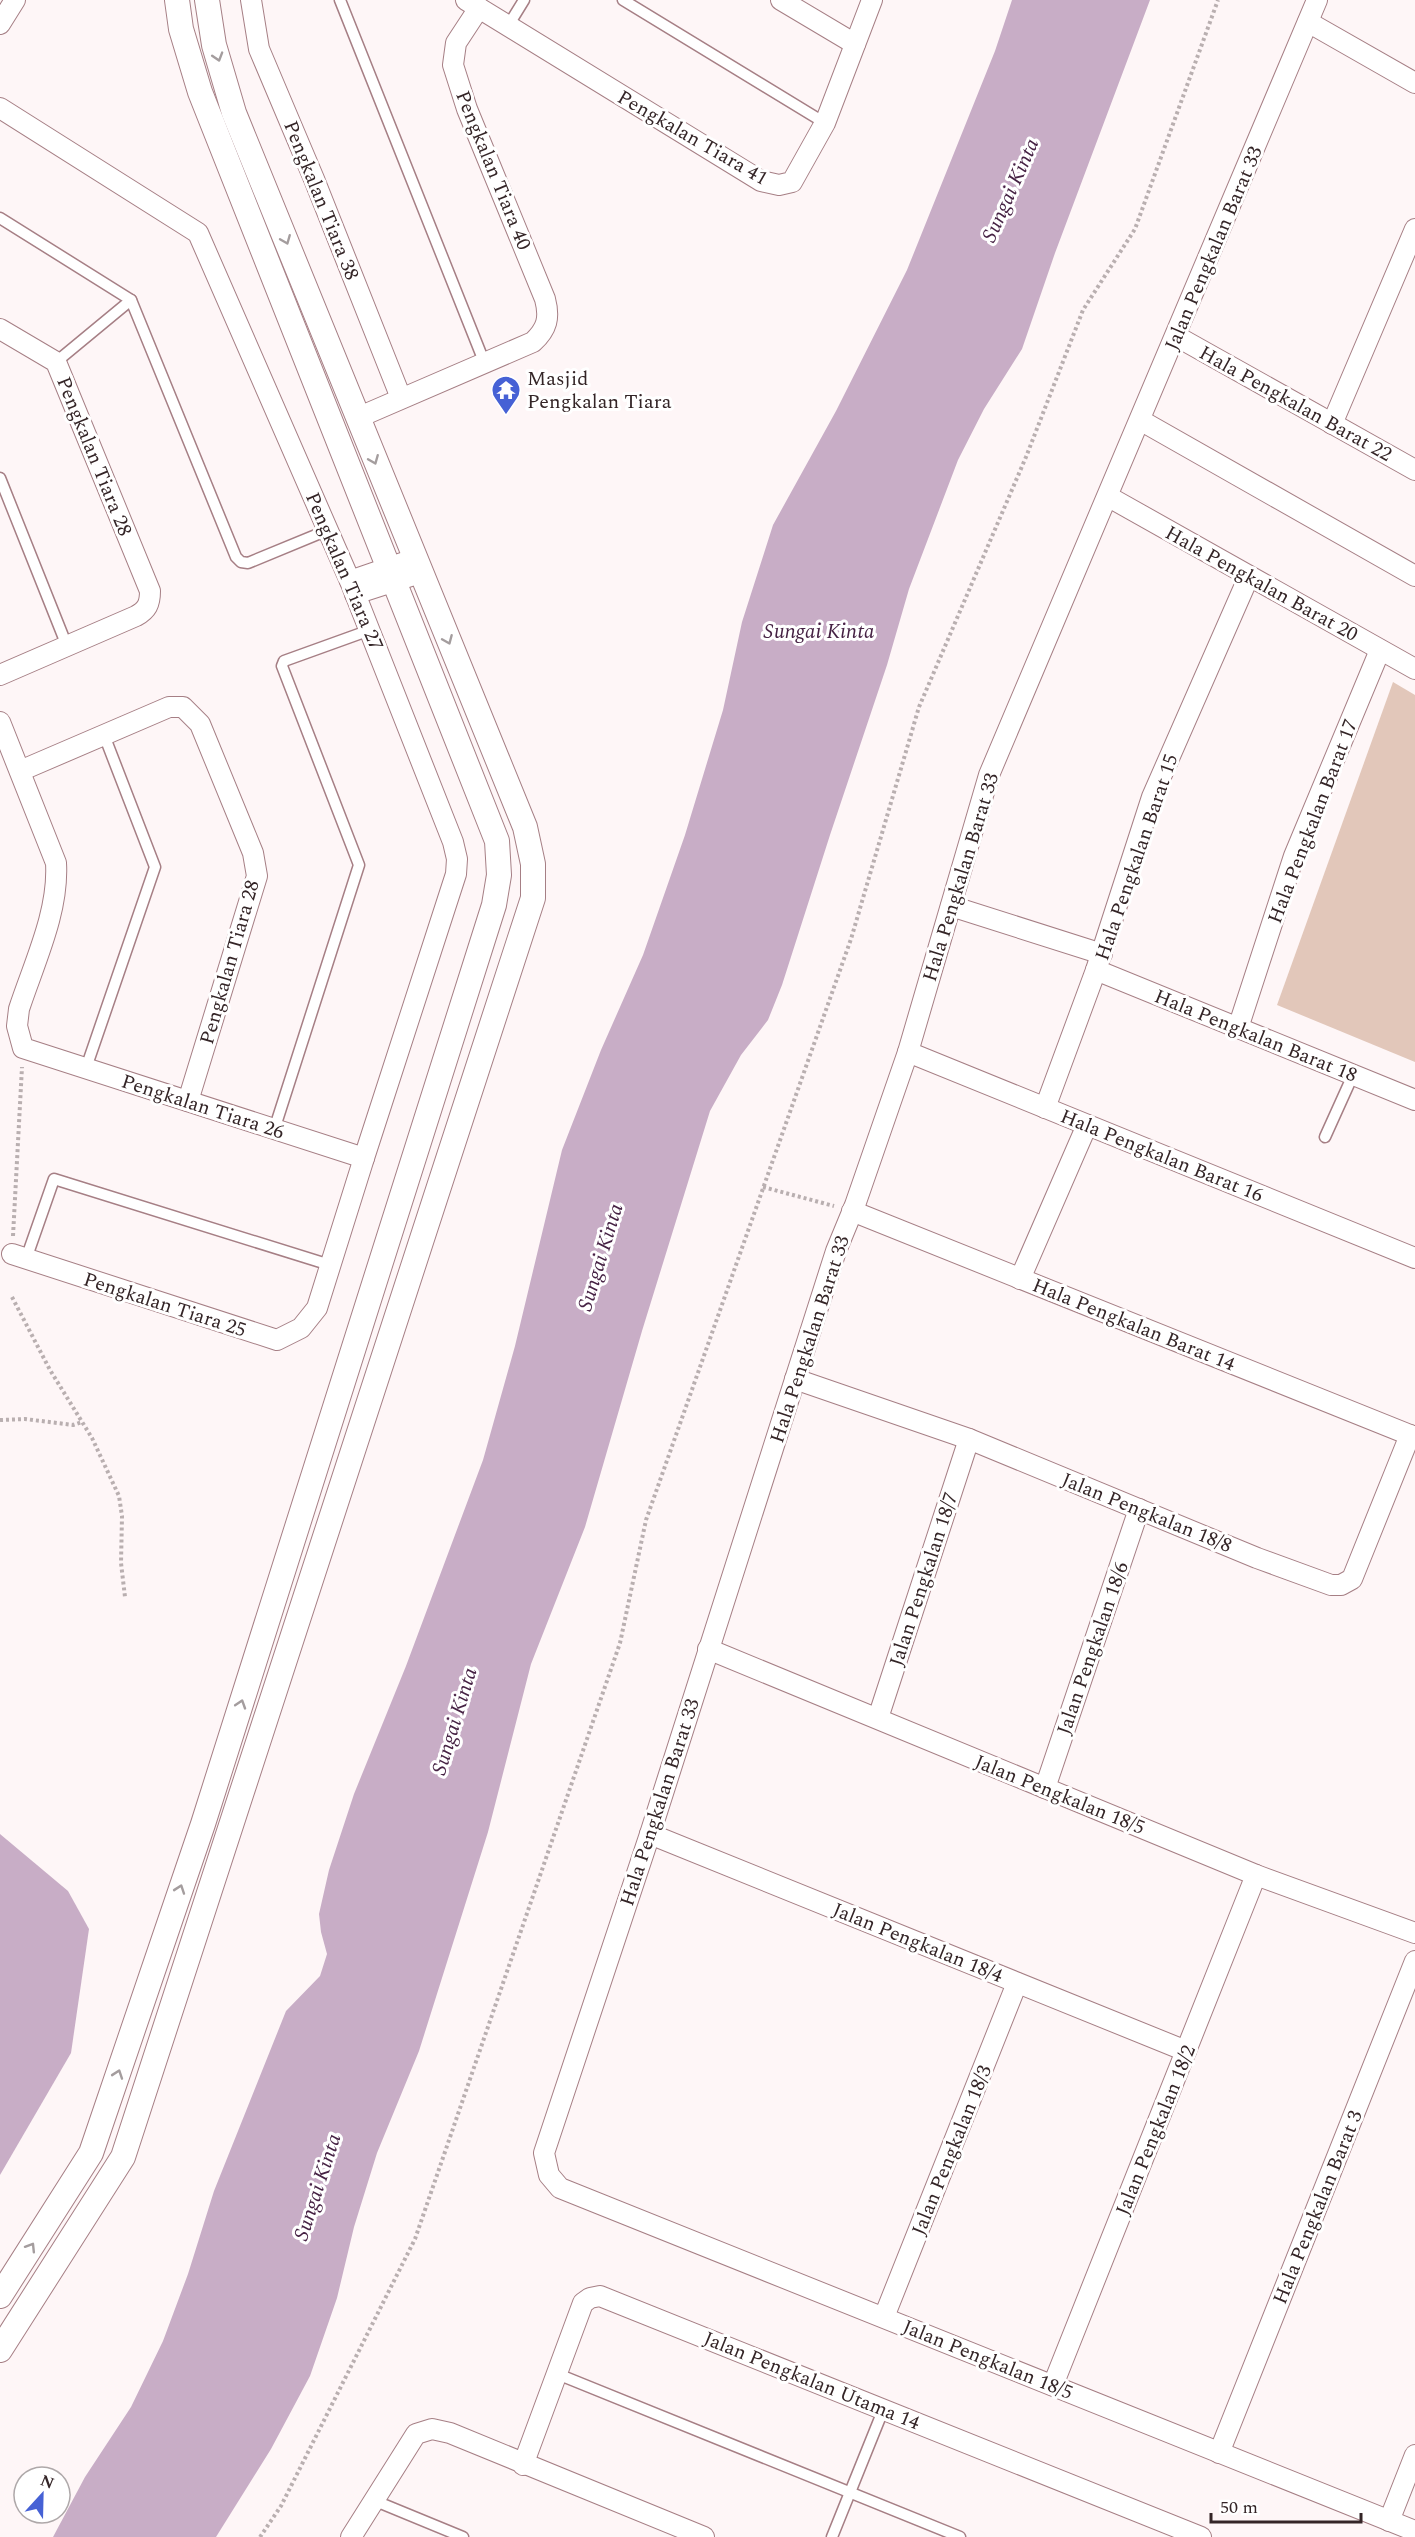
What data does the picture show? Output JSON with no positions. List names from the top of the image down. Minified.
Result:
{"streets":{"street":["Pengkalan Tiara 41","Pengkalan Tiara 40","Pengkalan Tiara 38","Jalan Pengkalan Barat 33","Hala Pengkalan Barat 22","Pengkalan Tiara 28","Pengkalan Tiara 27","Hala Pengkalan Barat 20","Hala Pengkalan Barat 17","Hala Pengkalan Barat 15","Hala Pengkalan Barat 33","Hala Pengkalan Barat 18","Pengkalan Tiara 26","Hala Pengkalan Barat 16","Pengkalan Tiara 25","Hala Pengkalan Barat 14","Jalan Pengkalan 18/8","Jalan Pengkalan 18/7","Jalan Pengkalan 18/6","Jalan Pengkalan 18/5","Jalan Pengkalan 18/4","Jalan Pengkalan 18/2","Jalan Pengkalan 18/3","Hala Pengkalan Barat 3","Jalan Pengkalan Utama 14"]},"crossings":[["Pengkalan Tiara 41","Pengkalan Tiara 40"],["Jalan Pengkalan Barat 33","Hala Pengkalan Barat 22"],["Jalan Pengkalan Barat 33","Hala Pengkalan Barat 20"],["Jalan Pengkalan Barat 33","Hala Pengkalan Barat 33"],["Pengkalan Tiara 28","Pengkalan Tiara 26"],["Pengkalan Tiara 27","Pengkalan Tiara 26"],["Hala Pengkalan Barat 20","Hala Pengkalan Barat 17"],["Hala Pengkalan Barat 20","Hala Pengkalan Barat 15"],["Hala Pengkalan Barat 20","Hala Pengkalan Barat 33"],["Hala Pengkalan Barat 17","Hala Pengkalan Barat 18"],["Hala Pengkalan Barat 15","Hala Pengkalan Barat 18"],["Hala Pengkalan Barat 15","Hala Pengkalan Barat 16"],["Hala Pengkalan Barat 33","Hala Pengkalan Barat 18"],["Hala Pengkalan Barat 33","Hala Pengkalan Barat 16"],["Hala Pengkalan Barat 33","Hala Pengkalan Barat 14"],["Hala Pengkalan Barat 33","Jalan Pengkalan 18/8"],["Hala Pengkalan Barat 33","Jalan Pengkalan 18/5"],["Hala Pengkalan Barat 33","Jalan Pengkalan 18/4"],["Hala Pengkalan Barat 14","Jalan Pengkalan 18/8"],["Jalan Pengkalan 18/8","Jalan Pengkalan 18/7"],["Jalan Pengkalan 18/8","Jalan Pengkalan 18/6"],["Jalan Pengkalan 18/7","Jalan Pengkalan 18/5"],["Jalan Pengkalan 18/6","Jalan Pengkalan 18/5"],["Jalan Pengkalan 18/5","Jalan Pengkalan 18/2"],["Jalan Pengkalan 18/5","Jalan Pengkalan 18/3"],["Jalan Pengkalan 18/5","Hala Pengkalan Barat 3"],["Jalan Pengkalan 18/4","Jalan Pengkalan 18/2"],["Jalan Pengkalan 18/4","Jalan Pengkalan 18/3"]],"water":["Sungai Kinta"],"places":{"temple":["Masjid Pengkalan Tiara"]},"scale_bar":"50 m","north":"top"}
